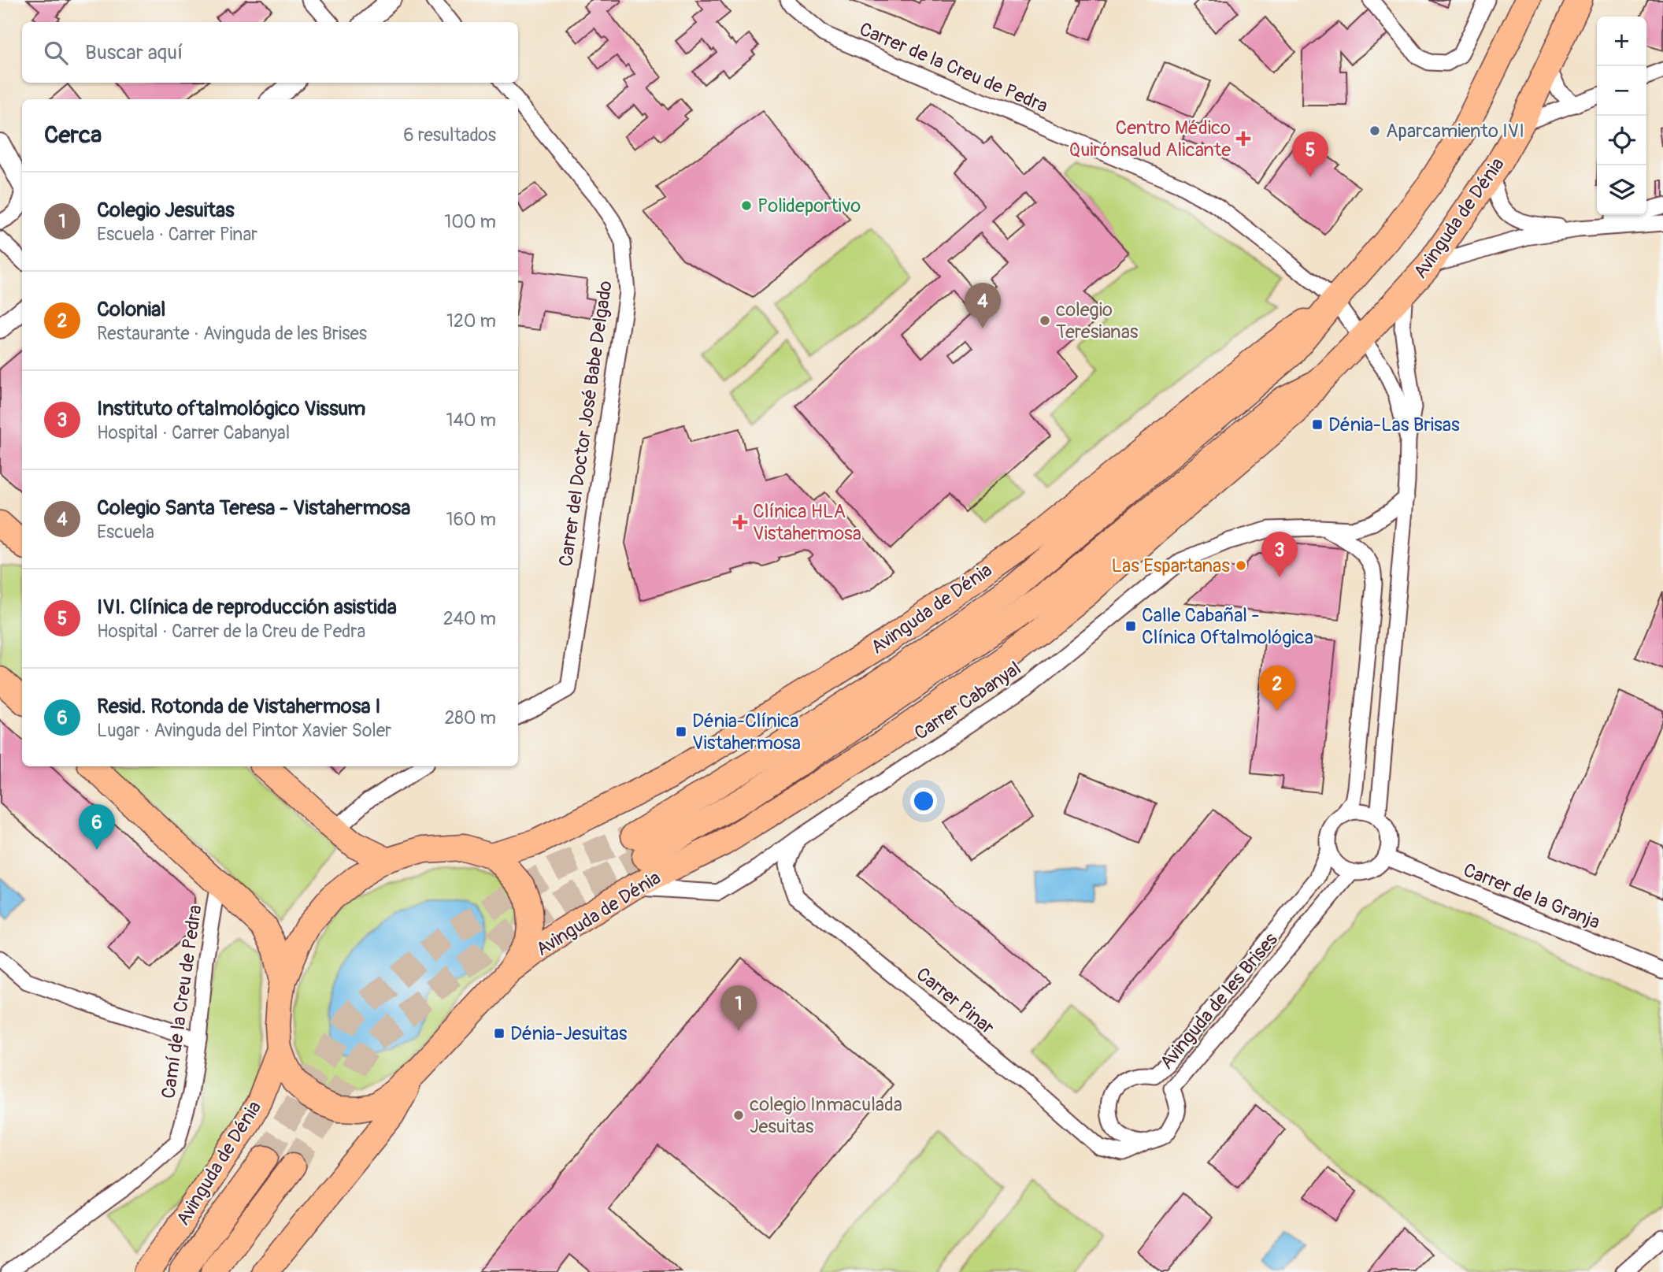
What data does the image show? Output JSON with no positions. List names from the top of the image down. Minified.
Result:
{"streets":{"main road":["Avinguda de Dénia"],"street":["Carrer de la Creu de Pedra","Carrer del Doctor José Babe Delgado","Carrer Cabanyal","Carrer de la Granja","Carrer Pinar","Avinguda de les Brises","Camí de la Creu de Pedra"]},"crossings":[["Carrer de la Creu de Pedra","Avinguda de Dénia"],["Avinguda de Dénia","Carrer Cabanyal"],["Carrer Cabanyal","Carrer Pinar"],["Carrer de la Granja","Avinguda de les Brises"],["Carrer Pinar","Avinguda de les Brises"]],"places":{"other":["Aparcamiento IVI","Polideportivo","colegio Teresianas","Las Espartanas","colegio Inmaculada Jesuitas"],"health":["Centro Médico Quirónsalud Alicante","Clínica HLA Vistahermosa"],"transit":["Dénia-Las Brisas","Calle Cabañal - Clínica Oftalmológica","Dénia-Clínica Vistahermosa","Dénia-Jesuitas"]},"page":{"map_buttons":["+","−"],"search":"Buscar aquí","heading":["Cerca","6 resultados"],"pins":["5","4","3","2","6","1"],"list":[{"mark":"1","name":"Colegio Jesuitas","note":"Escuela · Carrer Pinar","value":"100 m"},{"mark":"2","name":"Colonial","note":"Restaurante · Avinguda de les Brises","value":"120 m"},{"mark":"3","name":"Instituto oftalmológico Vissum","note":"Hospital · Carrer Cabanyal","value":"140 m"},{"mark":"4","name":"Colegio Santa Teresa - Vistahermosa","note":"Escuela","value":"160 m"},{"mark":"5","name":"IVI. Clínica de reproducción asistida","note":"Hospital · Carrer de la Creu de Pedra","value":"240 m"},{"mark":"6","name":"Resid. Rotonda de Vistahermosa I","note":"Lugar · Avinguda del Pintor Xavier Soler","value":"280 m"}]}}
